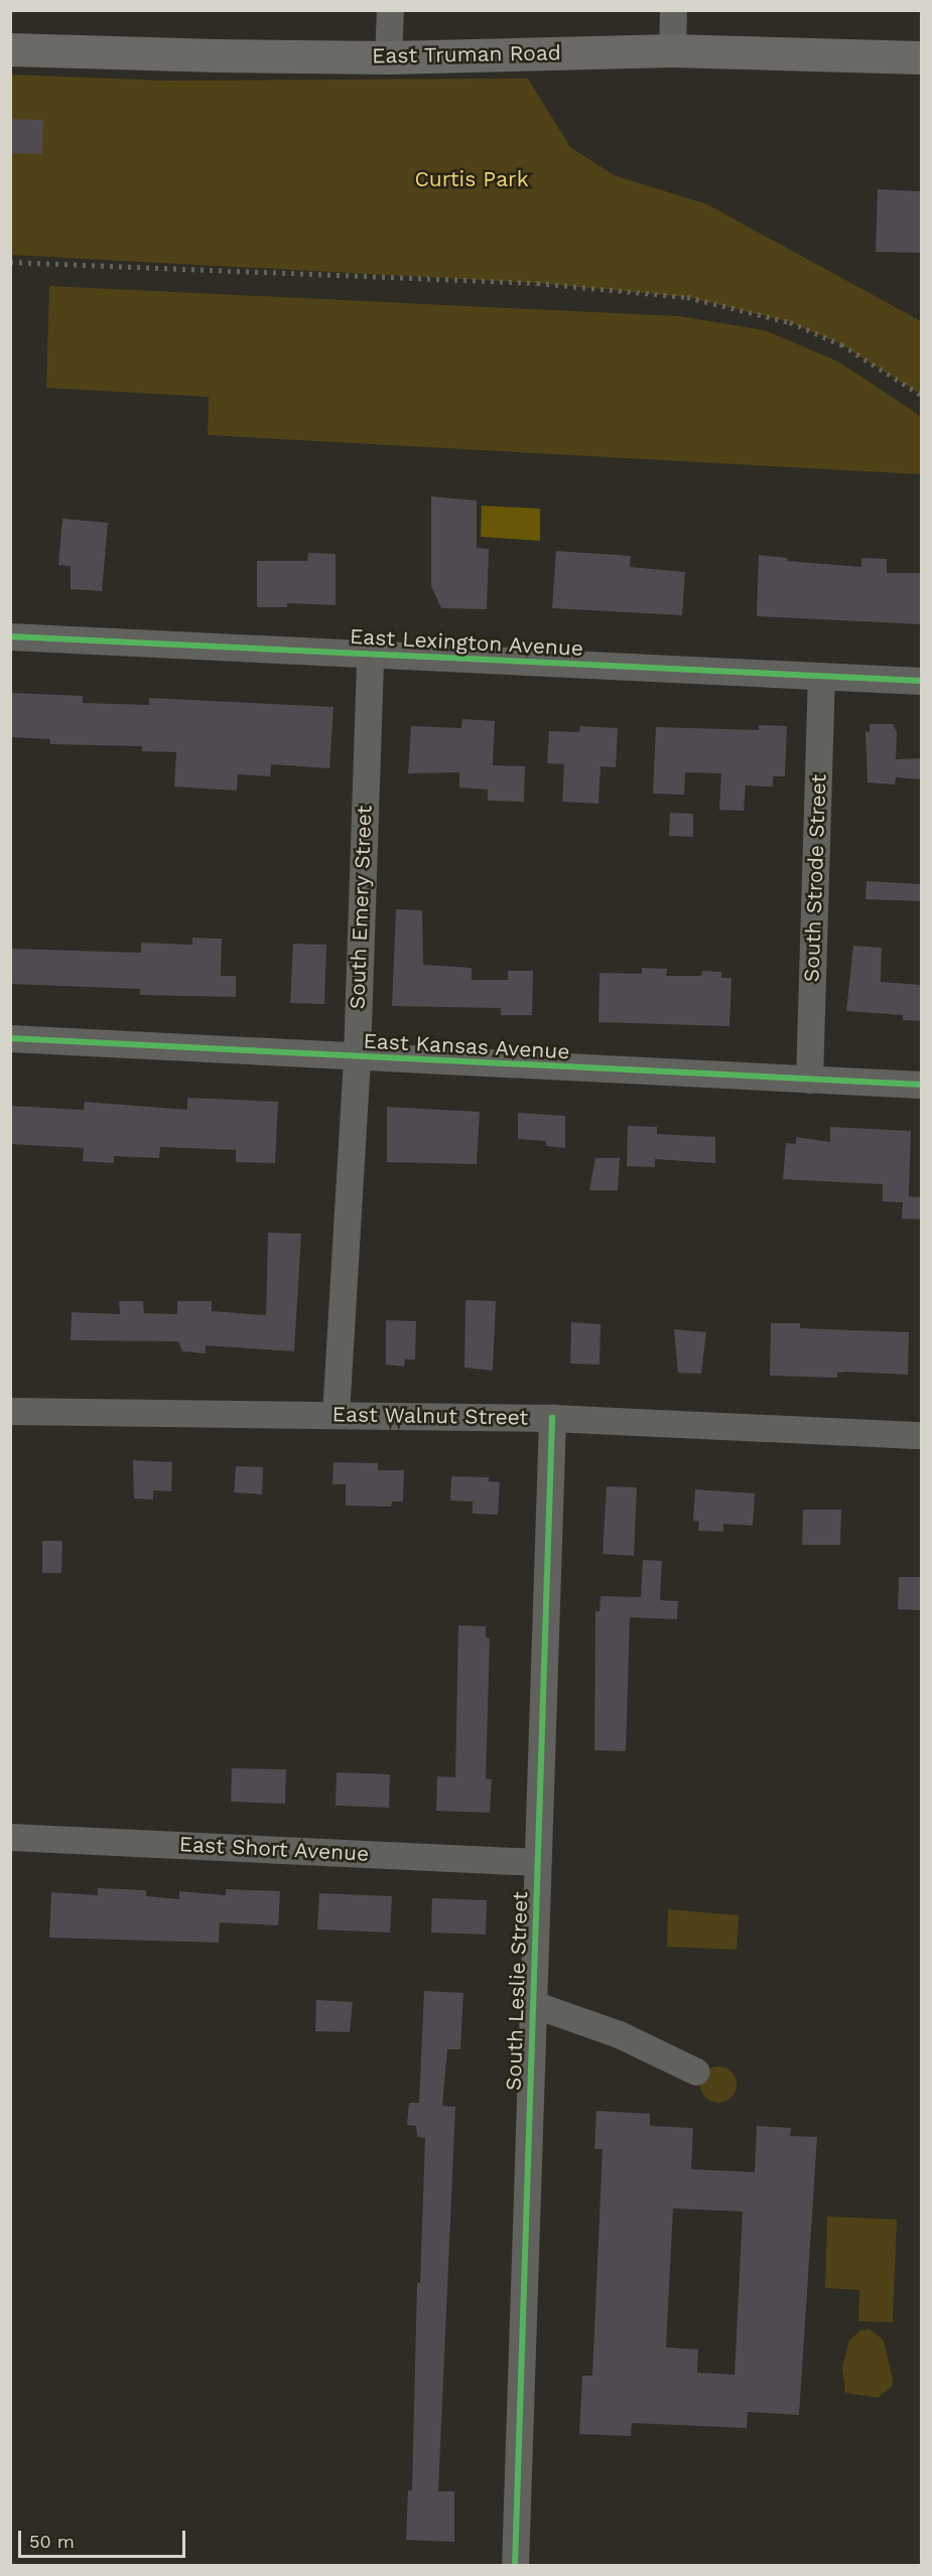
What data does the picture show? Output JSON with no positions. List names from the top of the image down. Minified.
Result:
{"streets":{"main road":["East Truman Road"],"street":["East Lexington Avenue","South Strode Street","South Emery Street","East Kansas Avenue","East Walnut Street","East Short Avenue","South Leslie Street"]},"crossings":[["East Lexington Avenue","South Strode Street"],["East Lexington Avenue","South Emery Street"],["South Strode Street","East Kansas Avenue"],["South Emery Street","East Kansas Avenue"],["South Emery Street","East Walnut Street"],["East Walnut Street","South Leslie Street"],["East Short Avenue","South Leslie Street"]],"parks":["Curtis Park"],"scale_bar":"50 m"}
